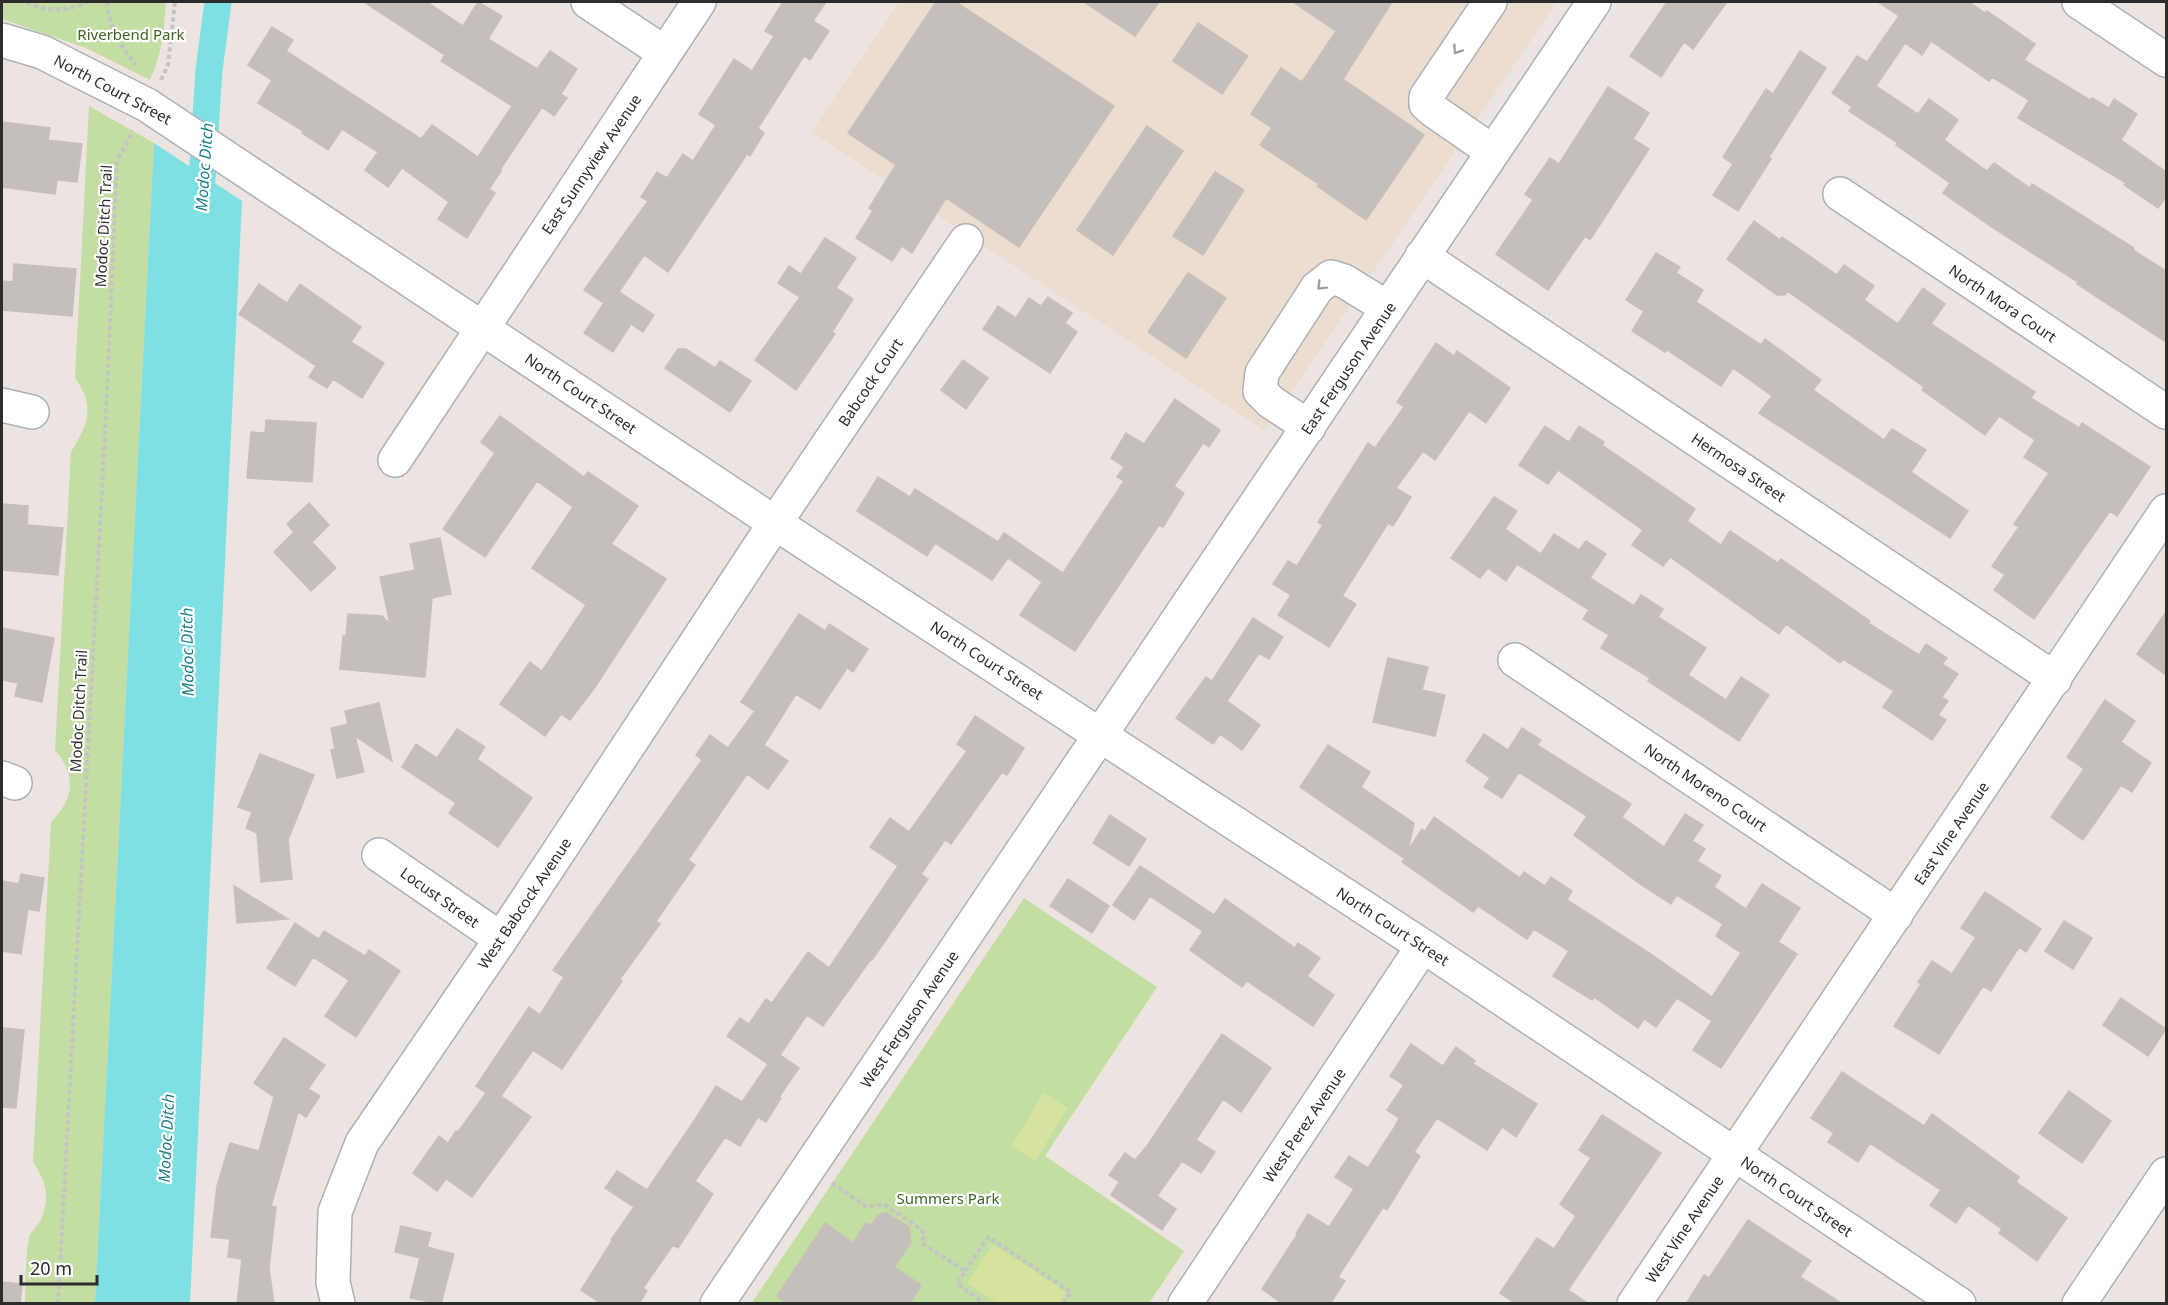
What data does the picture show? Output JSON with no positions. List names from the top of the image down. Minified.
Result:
{"streets":{"street":["North Court Street","East Sunnyview Avenue","North Mora Court","East Ferguson Avenue","Babcock Court","Hermosa Street","North Moreno Court","East Vine Avenue","Locust Street","West Babcock Avenue","West Ferguson Avenue","West Perez Avenue","West Vine Avenue"],"path":["Modoc Ditch Trail"]},"crossings":[["North Court Street","East Sunnyview Avenue"],["North Court Street","Modoc Ditch Trail"],["North Court Street","East Ferguson Avenue"],["North Court Street","Babcock Court"],["North Court Street","East Vine Avenue"],["North Court Street","West Babcock Avenue"],["North Court Street","West Ferguson Avenue"],["North Court Street","West Perez Avenue"],["North Court Street","West Vine Avenue"],["East Ferguson Avenue","Hermosa Street"],["East Ferguson Avenue","West Ferguson Avenue"],["Babcock Court","West Babcock Avenue"],["Hermosa Street","East Vine Avenue"],["North Moreno Court","East Vine Avenue"],["East Vine Avenue","West Vine Avenue"],["Locust Street","West Babcock Avenue"]],"water":["Modoc Ditch"],"parks":["Riverbend Park","Summers Park"],"scale_bar":"20 m"}
